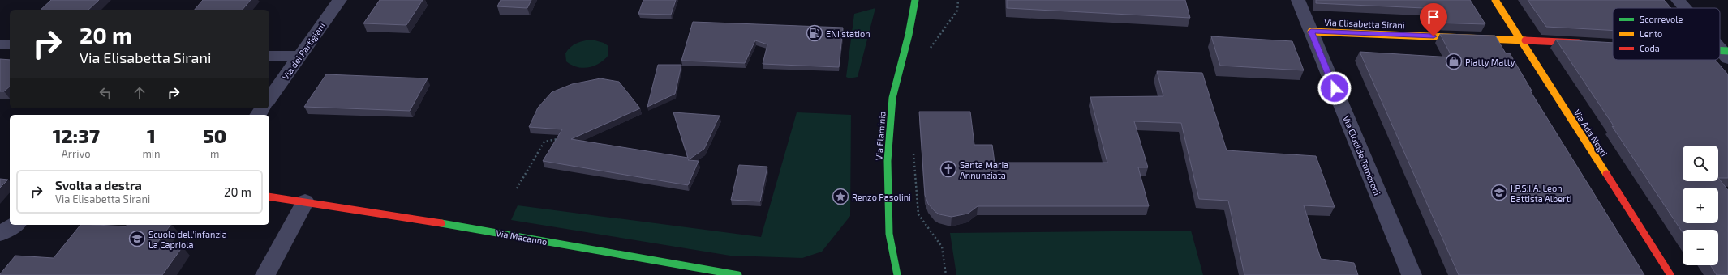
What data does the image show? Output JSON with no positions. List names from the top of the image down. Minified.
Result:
{"streets":{"street":["Via Elisabetta Sirani","Via dei Partigiani","Via Ada Negri","Via Flaminia","Via Clotilde Tambroni","Via Macanno"]},"crossings":[["Via Elisabetta Sirani","Via Ada Negri"],["Via Elisabetta Sirani","Via Clotilde Tambroni"]],"places":{"fuel station":["ENI station"],"shop":["Piatty Matty"],"church":["Santa Maria Annunziata"],"school or university":["I.P.S.I.A. Leon Battista Alberti","Scuola dell'infanzia La Capriola"],"place":["Renzo Pasolini"]},"legend":["Scorrevole","Lento","Coda"],"page":{"turn":["20 m","Via Elisabetta Sirani"],"eta":["12:37","Arrivo","1","min","50","m"],"map_buttons":["+","−"],"list":[{"name":"Svolta a destra","note":"Via Elisabetta Sirani","value":"20 m"}]}}
